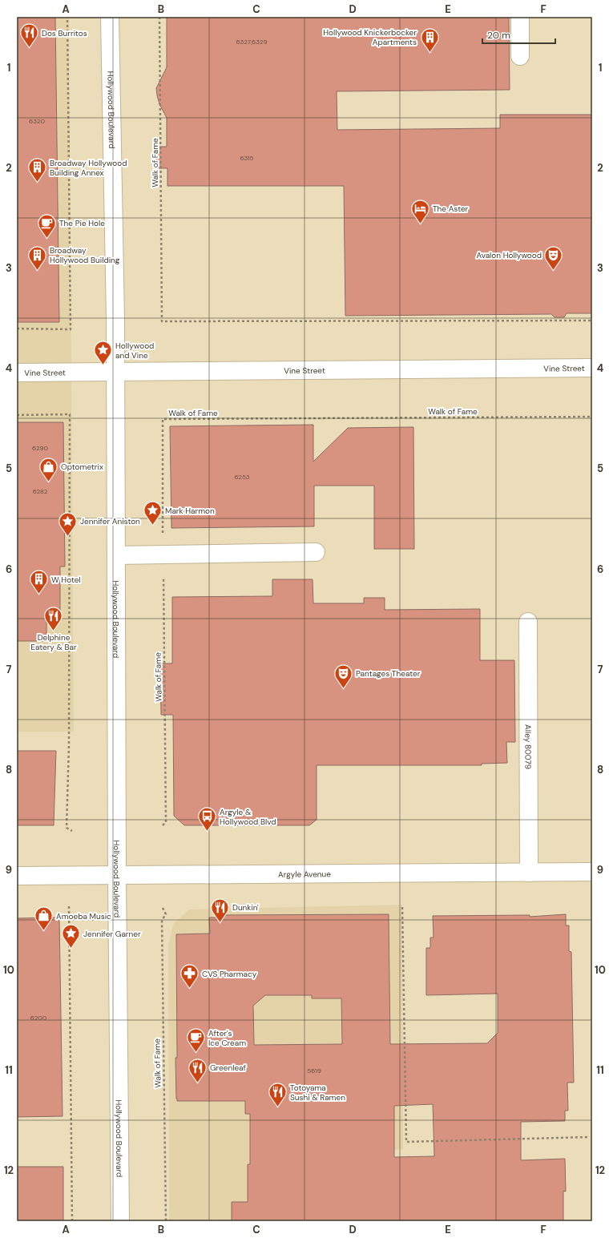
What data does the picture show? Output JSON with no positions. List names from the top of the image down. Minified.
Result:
{"streets":{"main road":["Hollywood Boulevard","Vine Street","Alley 80079","Argyle Avenue"],"path":["Walk of Fame"]},"crossings":[["Hollywood Boulevard","Vine Street"],["Hollywood Boulevard","Argyle Avenue"],["Alley 80079","Argyle Avenue"]],"places":{"restaurant":["Dos Burritos","Delphine Eatery & Bar","Dunkin'","Greenleaf","Totoyama Sushi & Ramen"],"building":["Hollywood Knickerbocker Apartments","Broadway Hollywood Building Annex","Broadway Hollywood Building","W Hotel"],"hotel":["The Aster"],"cafe":["The Pie Hole","After's Ice Cream"],"theatre":["Avalon Hollywood","Pantages Theater"],"place":["Hollywood and Vine","Mark Harmon","Jennifer Aniston","Jennifer Garner"],"shop":["Optometrix","Amoeba Music"],"bus stop":["Argyle & Hollywood Blvd"],"pharmacy":["CVS Pharmacy"]},"house_numbers":["6327,6329","6320","6315","6290","6253","6282","6200","5619"],"scale_bar":"20 m","grid":{"columns":["A","B","C","D","E","F"],"rows":["1","2","3","4","5","6","7","8","9","10","11","12"]}}
